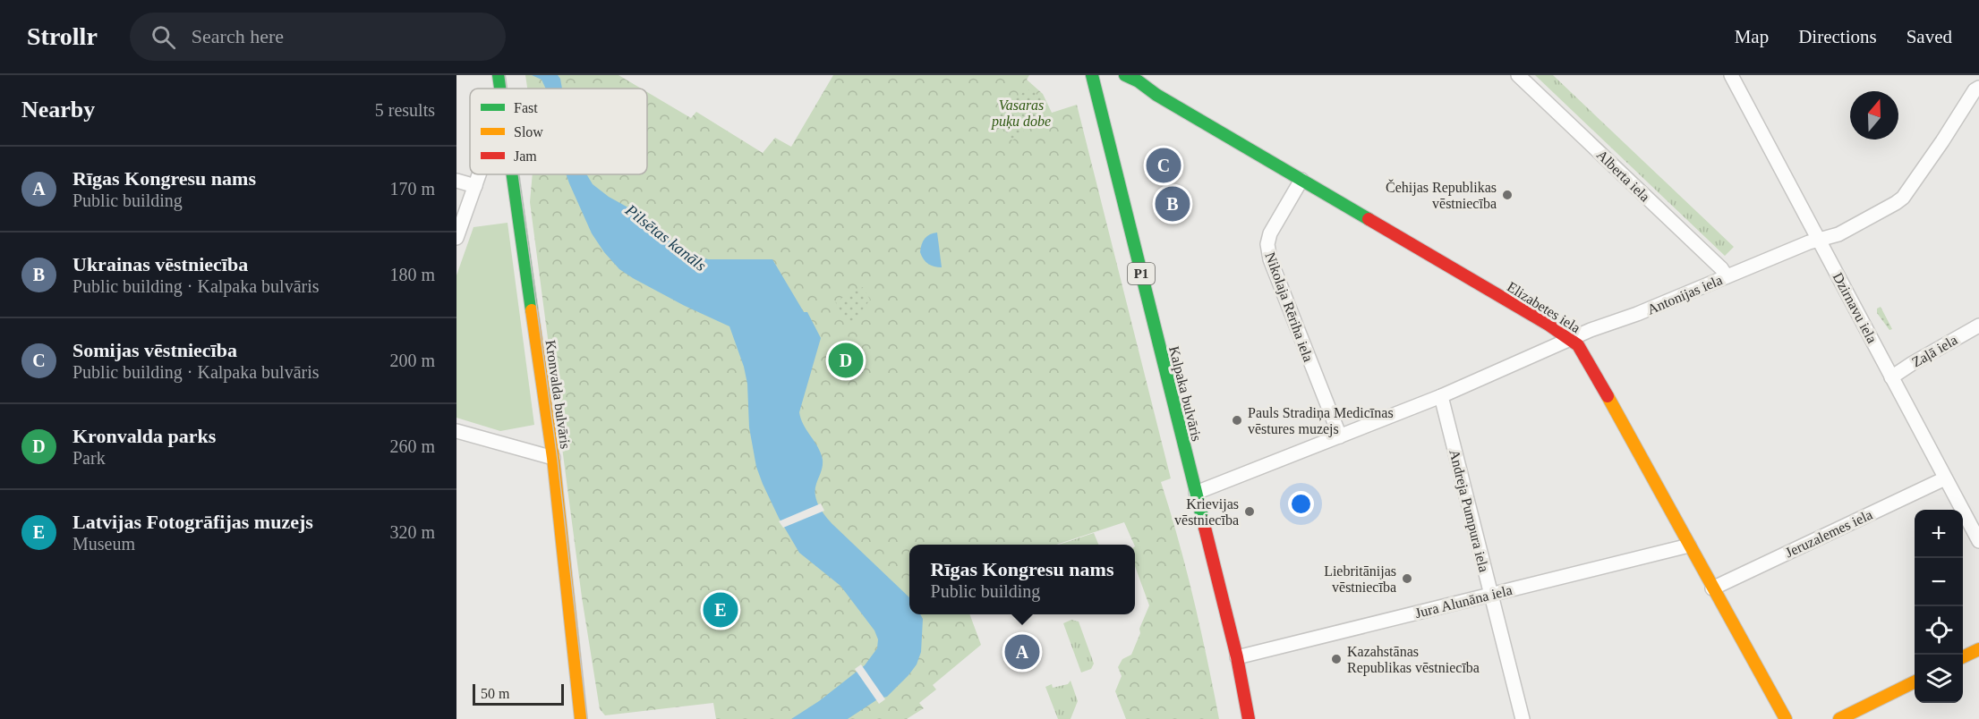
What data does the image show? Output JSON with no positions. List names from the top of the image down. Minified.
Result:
{"streets":{"street":["Alberta iela","P1","Antonijas iela","Nikolaja Rēriha iela","Elizabetes iela","Dzirnavu iela","Zaļā iela","Kalpaka bulvāris","Kronvalda bulvāris","Andreja Pumpura iela","Jeruzalemes iela","Jura Alunāna iela"]},"crossings":[["Alberta iela","Antonijas iela"],["Antonijas iela","Nikolaja Rēriha iela"],["Antonijas iela","Elizabetes iela"],["Antonijas iela","Dzirnavu iela"],["Antonijas iela","Kalpaka bulvāris"],["Antonijas iela","Andreja Pumpura iela"],["Nikolaja Rēriha iela","Elizabetes iela"],["Elizabetes iela","Jeruzalemes iela"],["Elizabetes iela","Jura Alunāna iela"],["Dzirnavu iela","Zaļā iela"],["Dzirnavu iela","Jeruzalemes iela"],["Kalpaka bulvāris","Jura Alunāna iela"],["Andreja Pumpura iela","Jura Alunāna iela"]],"water":["Pilsētas kanāls"],"parks":["Vasaras puķu dobe"],"places":["Čehijas Republikas vēstniecība","Pauls Stradiņa Medicīnas vēstures muzejs","Krievijas vēstniecība","Liebritānijas vēstniecība","Kazahstānas Republikas vēstniecība"],"legend":["Fast","Slow","Jam"],"scale_bar":"50 m","north":"top","page":{"header":"Strollr","search":"Search here","nav":["Map","Directions","Saved"],"heading":["Nearby","5 results"],"list":[{"mark":"A","name":"Rīgas Kongresu nams","note":"Public building","value":"170 m"},{"mark":"B","name":"Ukrainas vēstniecība","note":"Public building · Kalpaka bulvāris","value":"180 m"},{"mark":"C","name":"Somijas vēstniecība","note":"Public building · Kalpaka bulvāris","value":"200 m"},{"mark":"D","name":"Kronvalda parks","note":"Park","value":"260 m"},{"mark":"E","name":"Latvijas Fotogrāfijas muzejs","note":"Museum","value":"320 m"}],"pins":["C","B","D","E","A"],"map_buttons":["+","−"],"popup":["Rīgas Kongresu nams","Public building"],"scale":"50 m"}}
